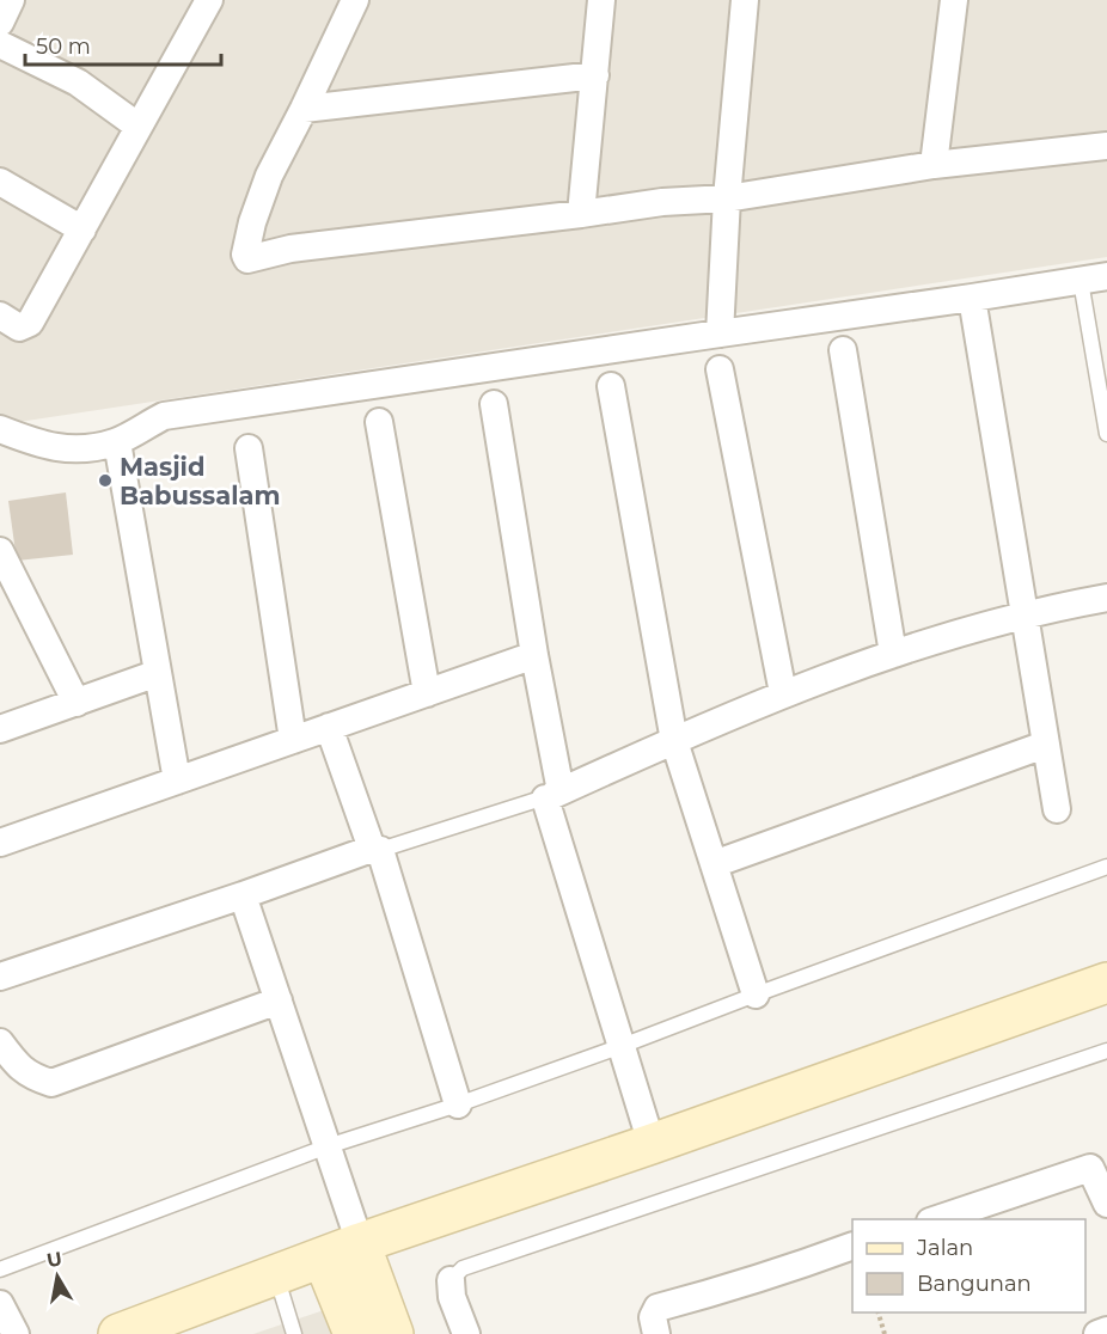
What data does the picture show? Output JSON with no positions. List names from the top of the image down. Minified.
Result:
{"places":["Masjid Babussalam"],"legend":["Jalan","Bangunan"],"scale_bar":"50 m","north":"top"}
